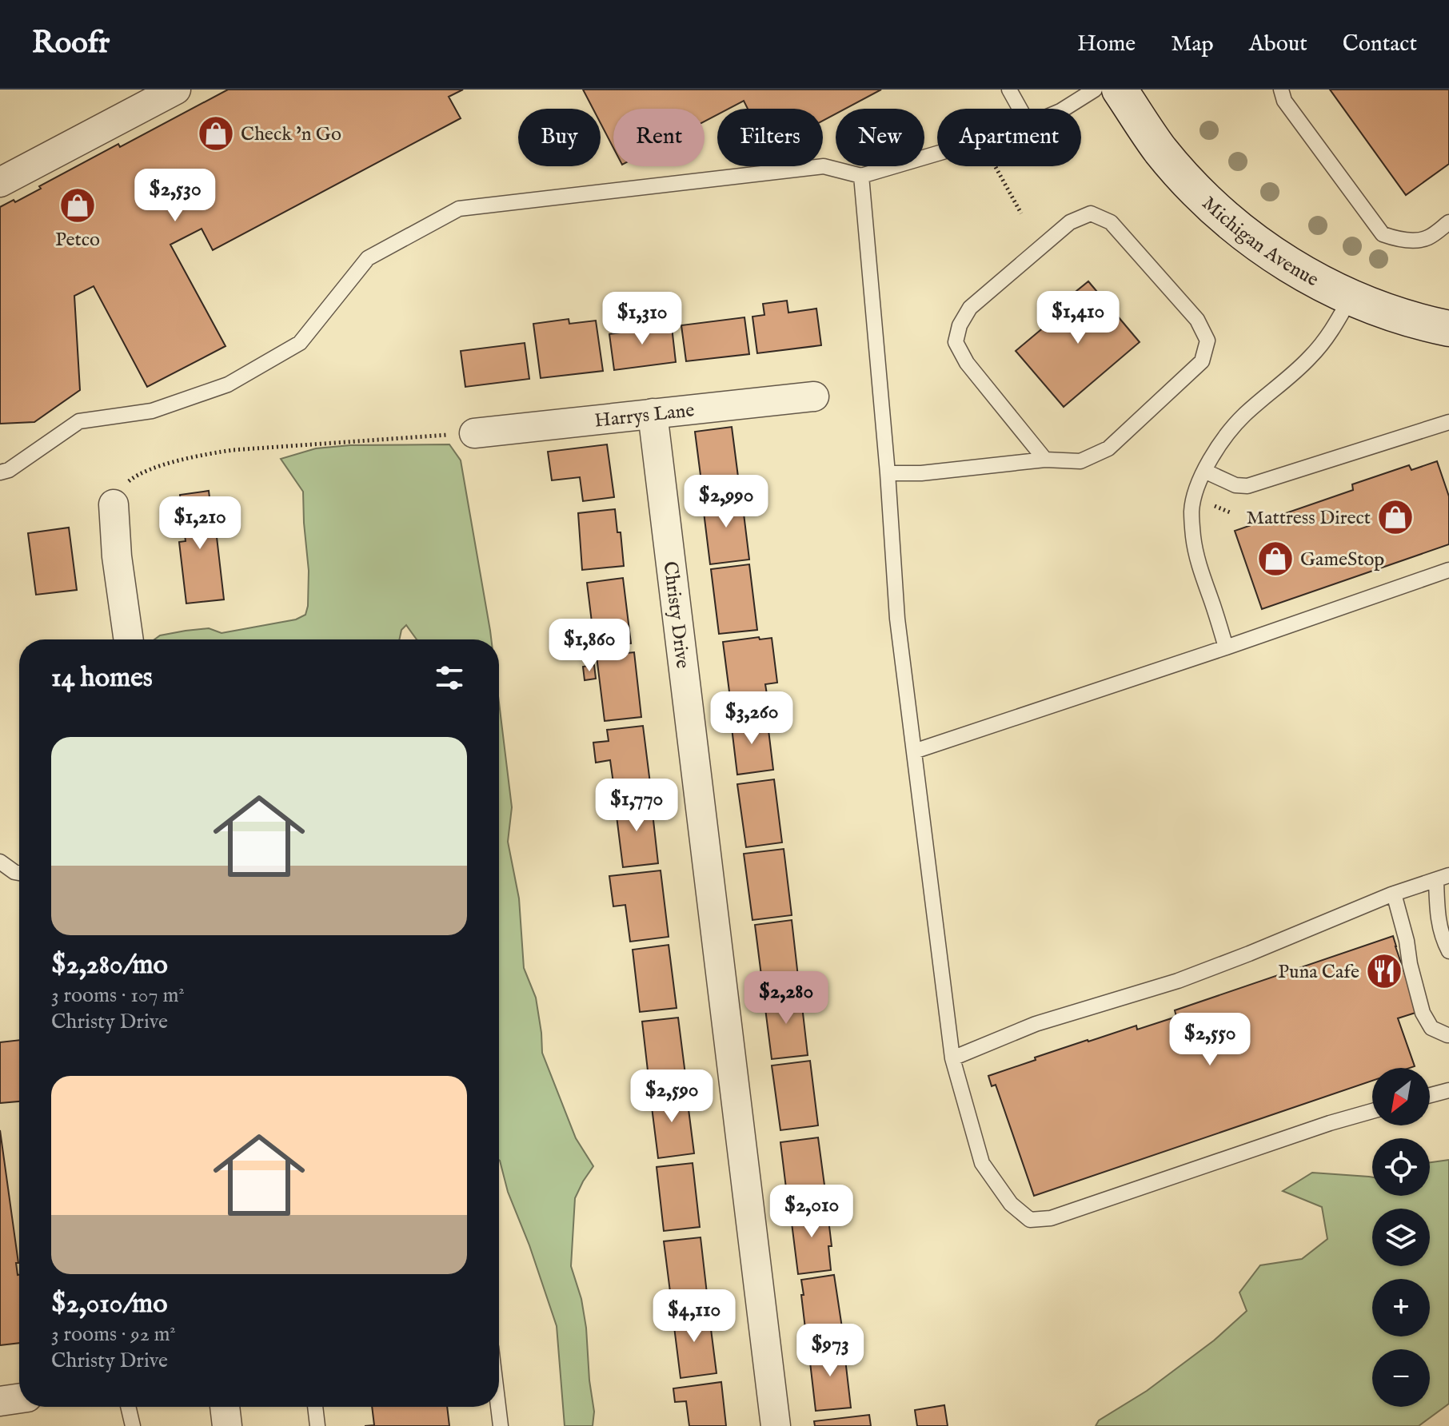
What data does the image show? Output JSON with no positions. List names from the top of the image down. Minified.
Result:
{"streets":{"street":["Michigan Avenue","Harrys Lane","Christy Drive"]},"crossings":[["Harrys Lane","Christy Drive"]],"places":{"shop":["Check 'n Go","Petco","Mattress Direct","GameStop"],"restaurant":["Puna Cafe"]},"north":"bottom left","page":{"header":"Roofr","nav":["Home","Map","About","Contact"],"chip":["Buy","Rent","Filters","New","Apartment"],"price":["$2,530","$1,410","$1,310","$2,990","$1,210","$1,860","$3,260","$1,770","$2,280","$2,550","$2,590","$2,010","$4,110","$973"],"heading":"14 homes","list":[{"name":"$2,280/mo","note":"3 rooms · 107 m² · Christy Drive"},{"name":"$2,010/mo","note":"3 rooms · 92 m² · Christy Drive"}],"map_buttons":["+","−"]}}
